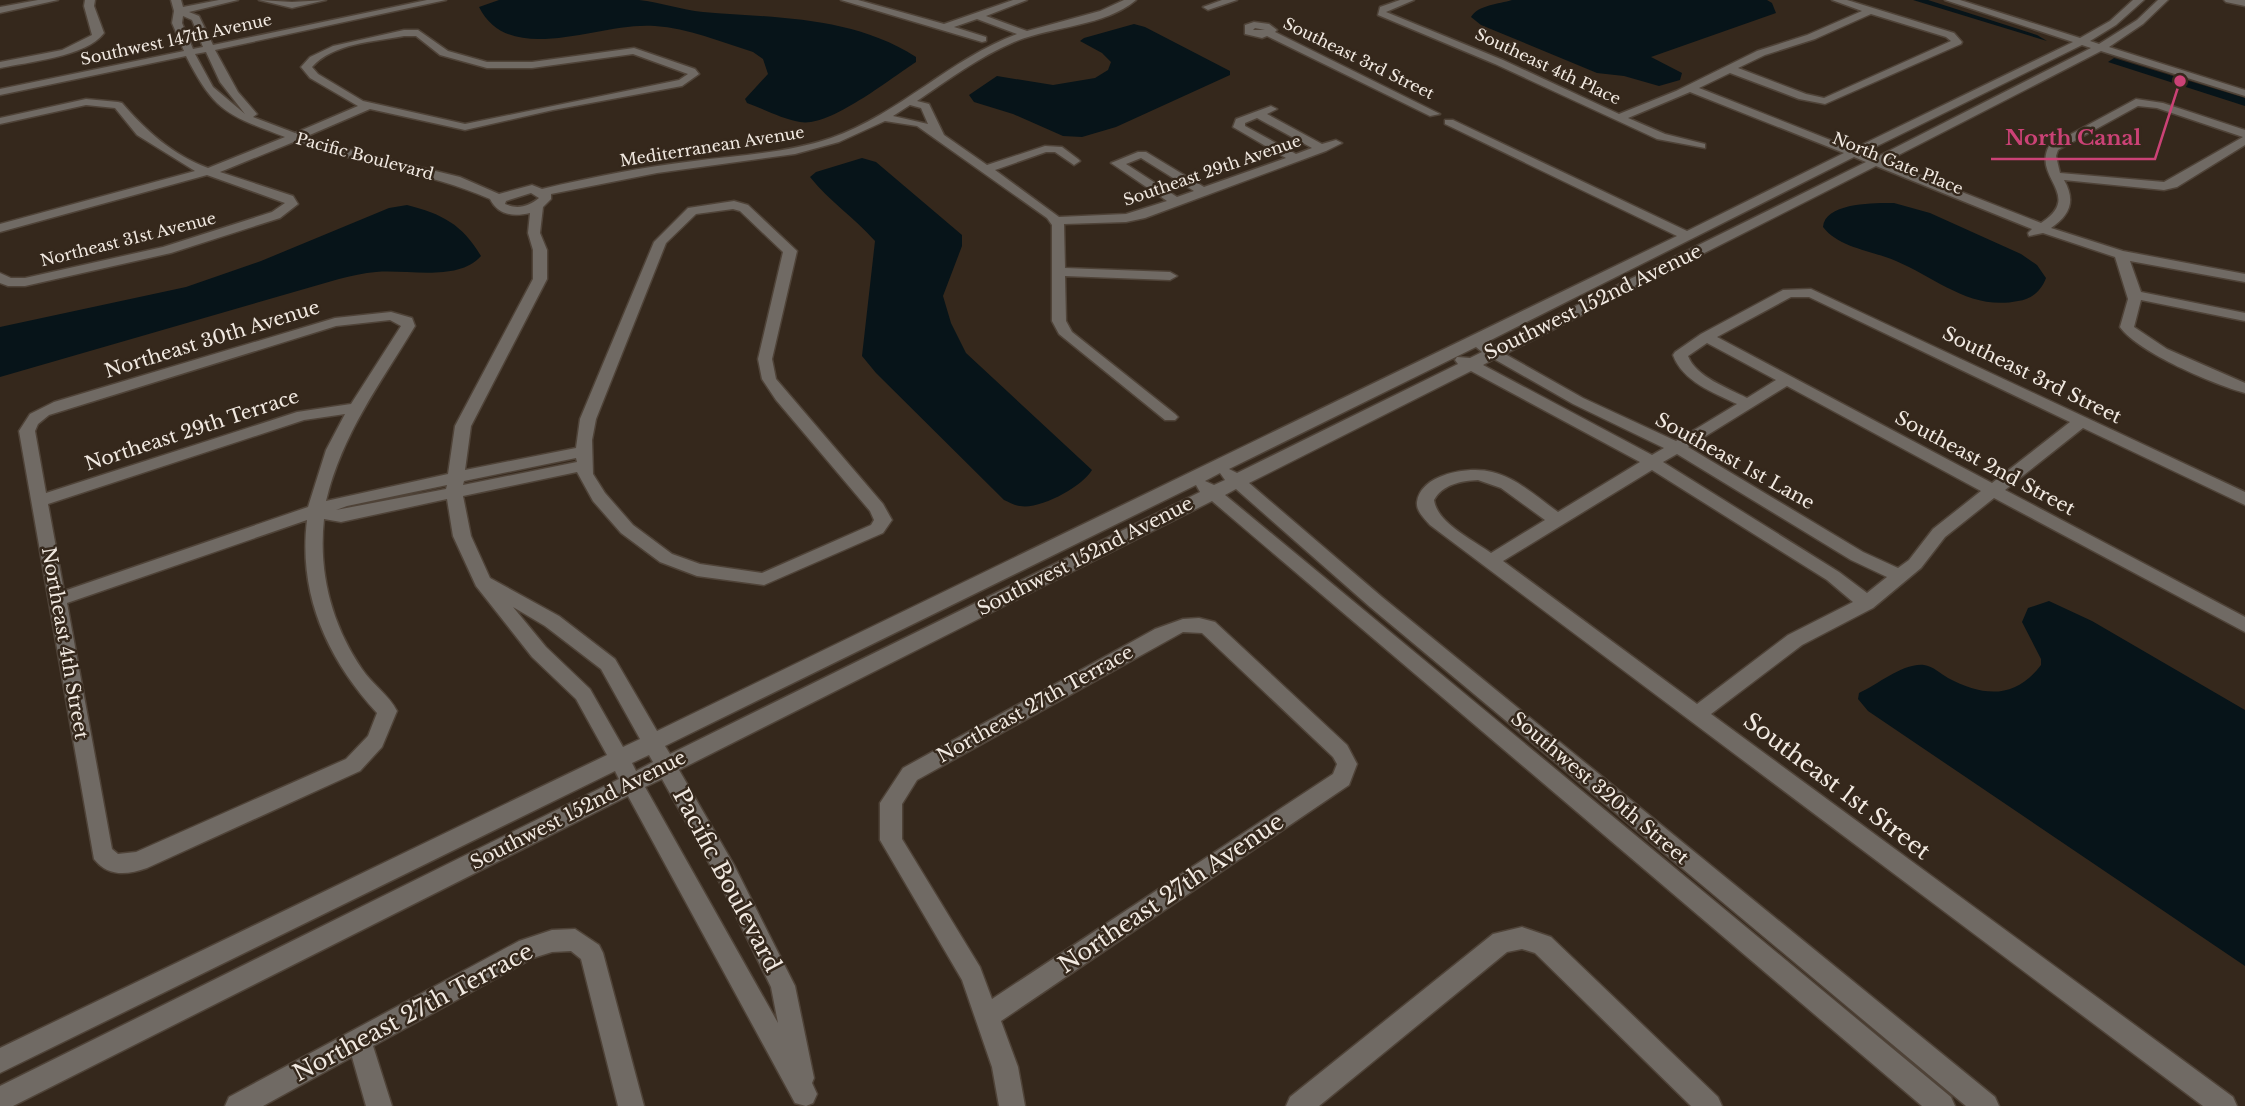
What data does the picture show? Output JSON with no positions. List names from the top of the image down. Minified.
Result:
{"streets":{"street":["Southwest 147th Avenue","Southeast 3rd Street","Southeast 4th Place","Mediterranean Avenue","Pacific Boulevard","North Gate Place","Southeast 29th Avenue","Northeast 31st Avenue","Southwest 152nd Avenue","Northeast 30th Avenue","Northeast 29th Terrace","Southeast 1st Lane","Southeast 2nd Street","Northeast 4th Street","Northeast 27th Terrace","Southeast 1st Street","Southwest 320th Street","Northeast 27th Avenue"]},"crossings":[["Southwest 147th Avenue","Pacific Boulevard"],["Southeast 3rd Street","Southwest 152nd Avenue"],["Southeast 3rd Street","Southeast 2nd Street"],["Mediterranean Avenue","Pacific Boulevard"],["Pacific Boulevard","Southwest 152nd Avenue"],["North Gate Place","Southwest 152nd Avenue"],["Southwest 152nd Avenue","Southeast 1st Lane"],["Southwest 152nd Avenue","Southwest 320th Street"],["Northeast 30th Avenue","Northeast 29th Terrace"],["Northeast 30th Avenue","Northeast 4th Street"],["Northeast 29th Terrace","Northeast 4th Street"],["Northeast 27th Terrace","Northeast 27th Avenue"]],"places":["North Canal"]}
